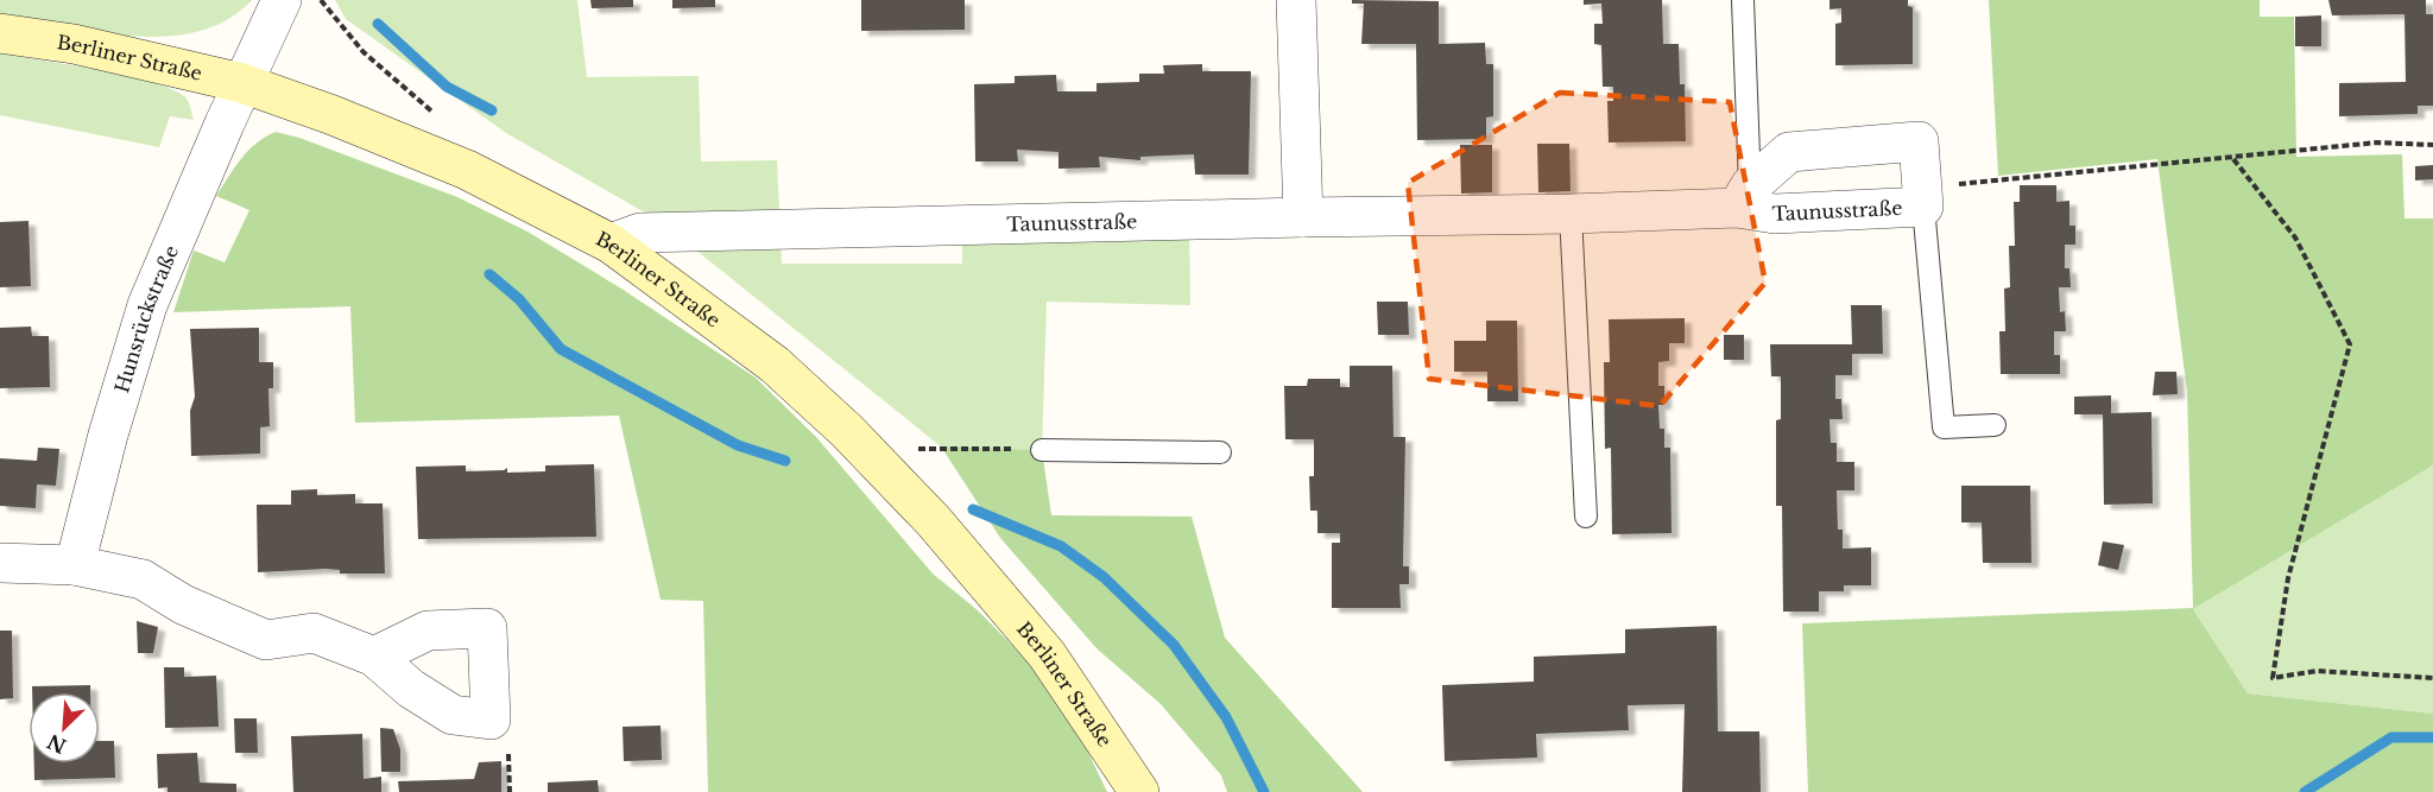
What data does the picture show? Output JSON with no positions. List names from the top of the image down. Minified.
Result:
{"streets":{"street":["Berliner Straße","Taunusstraße","Hunsrückstraße"]},"crossings":[["Berliner Straße","Taunusstraße"],["Berliner Straße","Hunsrückstraße"]],"north":"bottom left"}
